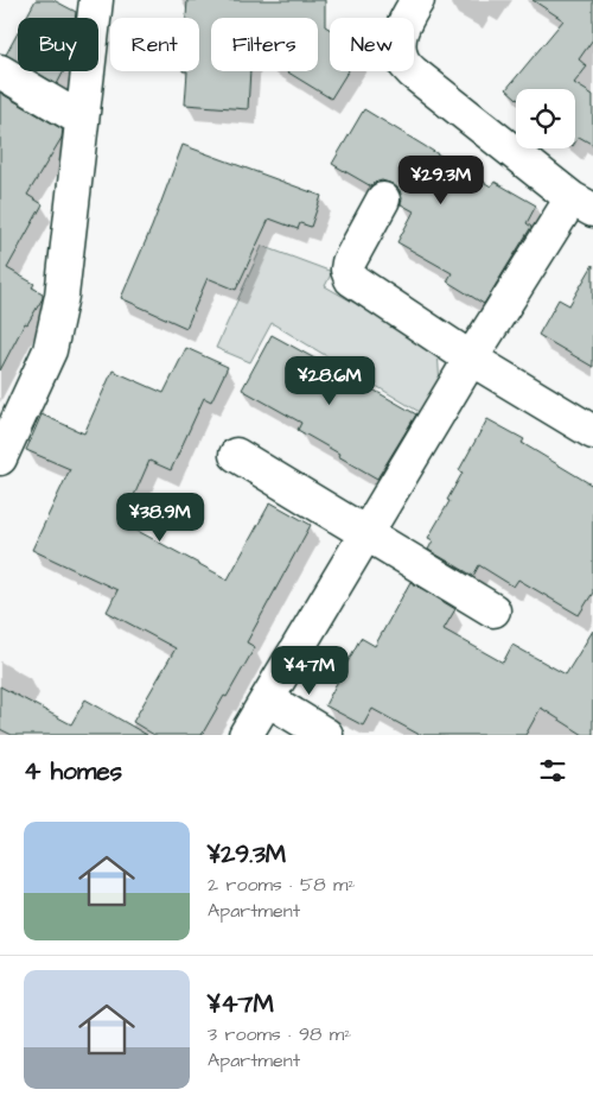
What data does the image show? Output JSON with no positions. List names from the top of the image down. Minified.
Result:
{"page":{"chip":["Buy","Rent","Filters","New"],"price":["¥29.3M","¥28.6M","¥38.9M","¥47M"],"heading":"4 homes","list":[{"name":"¥29.3M","note":"2 rooms · 58 m² · Apartment"},{"name":"¥47M","note":"3 rooms · 98 m² · Apartment"}]}}
